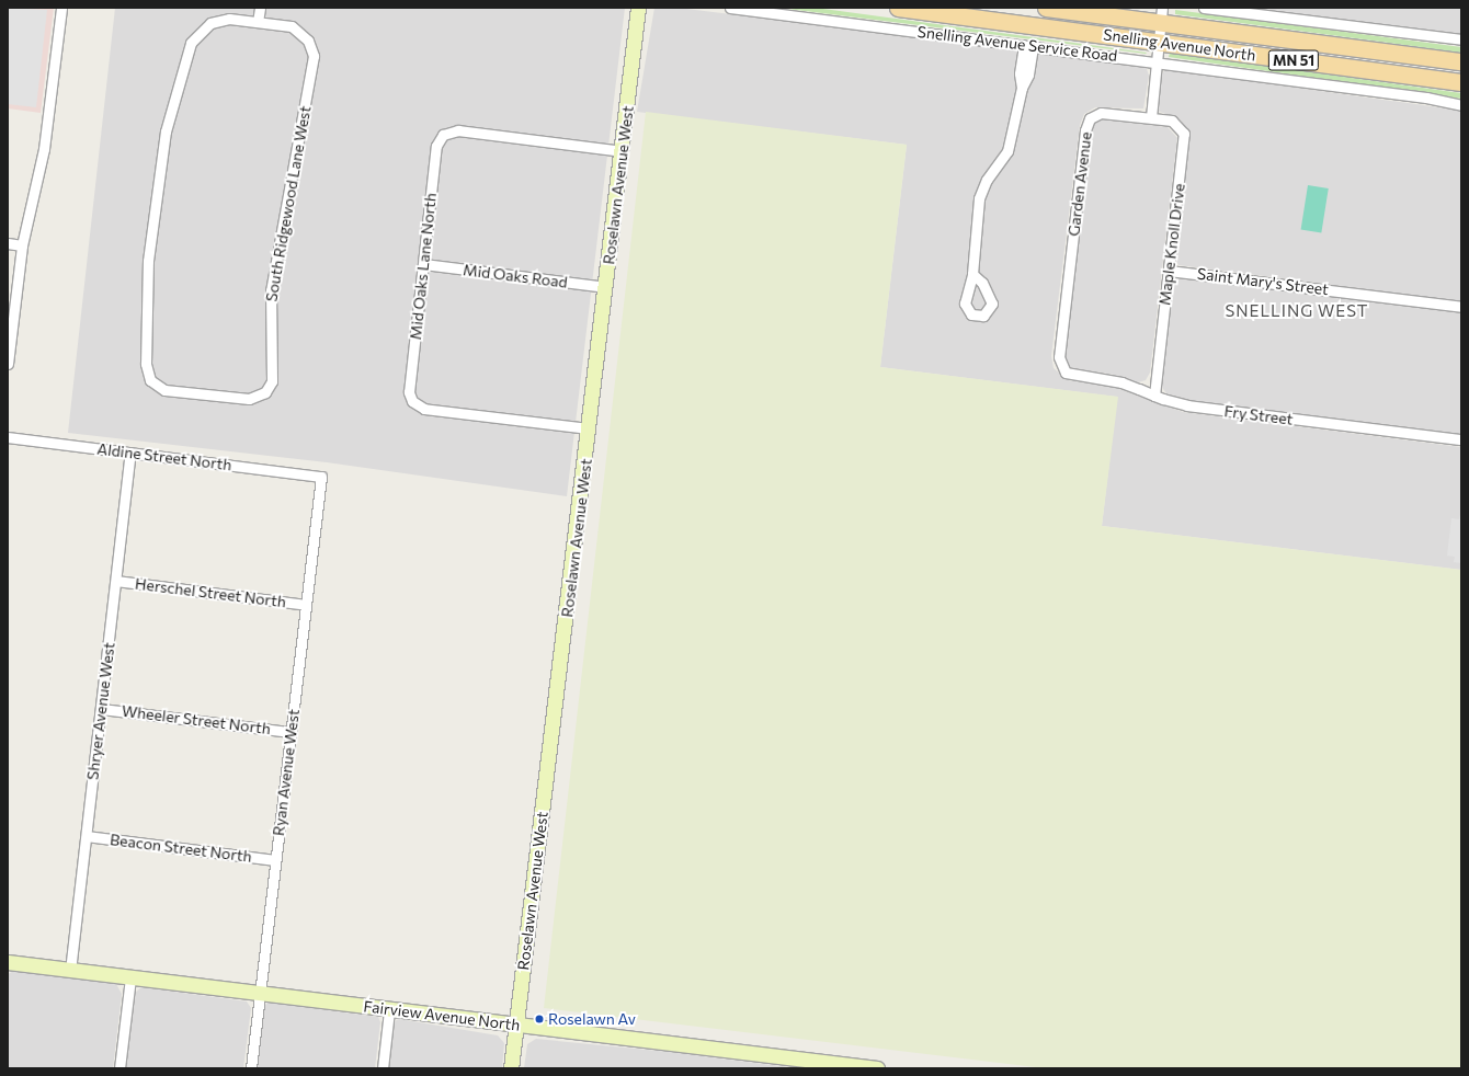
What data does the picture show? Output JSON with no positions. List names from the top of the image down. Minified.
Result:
{"streets":{"main road":["Snelling Avenue North","MN 51"],"street":["Snelling Avenue Service Road","Garden Avenue","Roselawn Avenue West","South Ridgewood Lane West","Maple Knoll Drive","Mid Oaks Lane North","Mid Oaks Road","Saint Mary's Street","Fry Street","Aldine Street North","Herschel Street North","Shryer Avenue West","Wheeler Street North","Ryan Avenue West","Beacon Street North","Fairview Avenue North"]},"crossings":[["Garden Avenue","Maple Knoll Drive"],["Garden Avenue","Fry Street"],["Roselawn Avenue West","Mid Oaks Lane North"],["Roselawn Avenue West","Mid Oaks Road"],["Roselawn Avenue West","Fairview Avenue North"],["Maple Knoll Drive","Saint Mary's Street"],["Maple Knoll Drive","Fry Street"],["Mid Oaks Lane North","Mid Oaks Road"],["Aldine Street North","Shryer Avenue West"],["Aldine Street North","Ryan Avenue West"],["Herschel Street North","Shryer Avenue West"],["Herschel Street North","Ryan Avenue West"],["Shryer Avenue West","Wheeler Street North"],["Shryer Avenue West","Beacon Street North"],["Shryer Avenue West","Fairview Avenue North"],["Wheeler Street North","Ryan Avenue West"],["Ryan Avenue West","Beacon Street North"],["Ryan Avenue West","Fairview Avenue North"]],"districts":["SNELLING WEST"],"places":["Roselawn Av"]}
